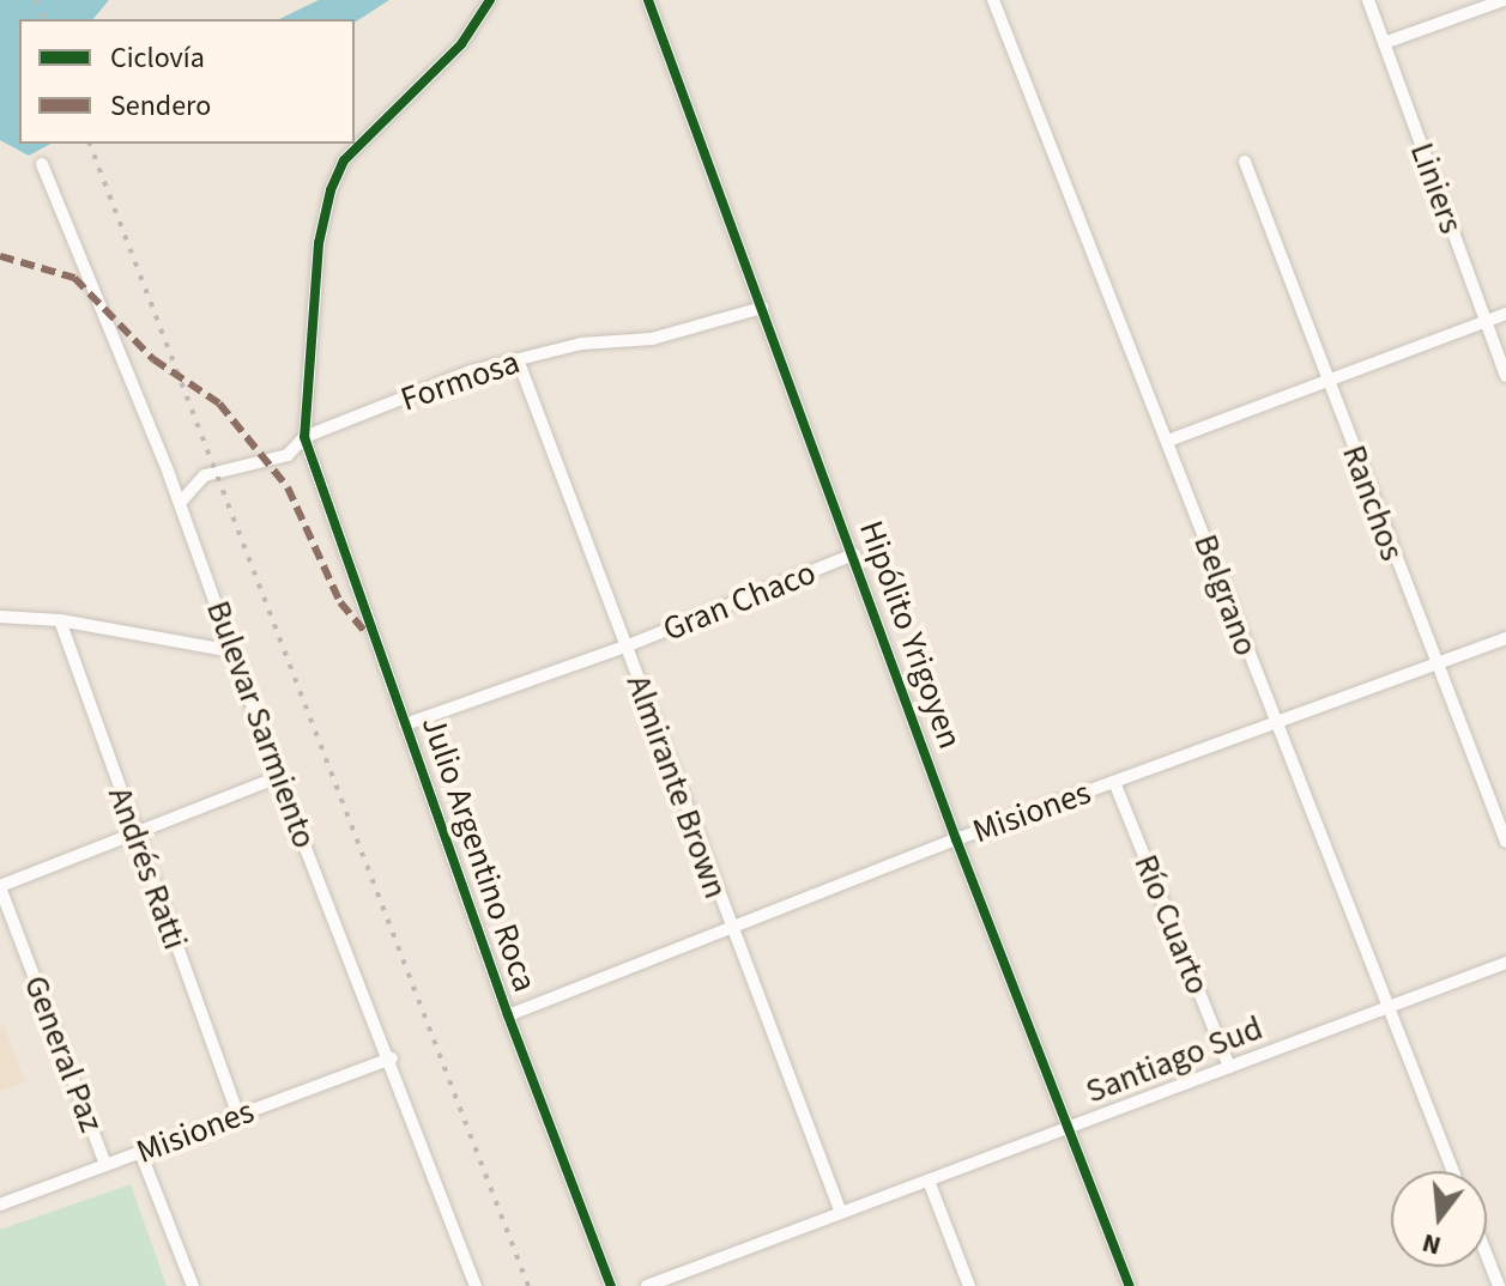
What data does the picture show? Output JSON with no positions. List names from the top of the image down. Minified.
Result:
{"streets":{"street":["Liniers","Formosa","Ranchos","Belgrano","Gran Chaco","Hipólito Yrigoyen","Bulevar Sarmiento","Almirante Brown","Misiones","Julio Argentino Roca","Andrés Ratti","Río Cuarto","General Paz","Santiago Sud"]},"crossings":[["Formosa","Hipólito Yrigoyen"],["Formosa","Bulevar Sarmiento"],["Formosa","Almirante Brown"],["Formosa","Julio Argentino Roca"],["Ranchos","Misiones"],["Belgrano","Misiones"],["Belgrano","Santiago Sud"],["Gran Chaco","Hipólito Yrigoyen"],["Gran Chaco","Almirante Brown"],["Gran Chaco","Julio Argentino Roca"],["Hipólito Yrigoyen","Misiones"],["Hipólito Yrigoyen","Santiago Sud"],["Bulevar Sarmiento","Misiones"],["Almirante Brown","Misiones"],["Almirante Brown","Santiago Sud"],["Misiones","Julio Argentino Roca"],["Misiones","Andrés Ratti"],["Misiones","Río Cuarto"],["Misiones","General Paz"],["Río Cuarto","Santiago Sud"]],"legend":["Ciclovía","Sendero"],"north":"bottom"}
